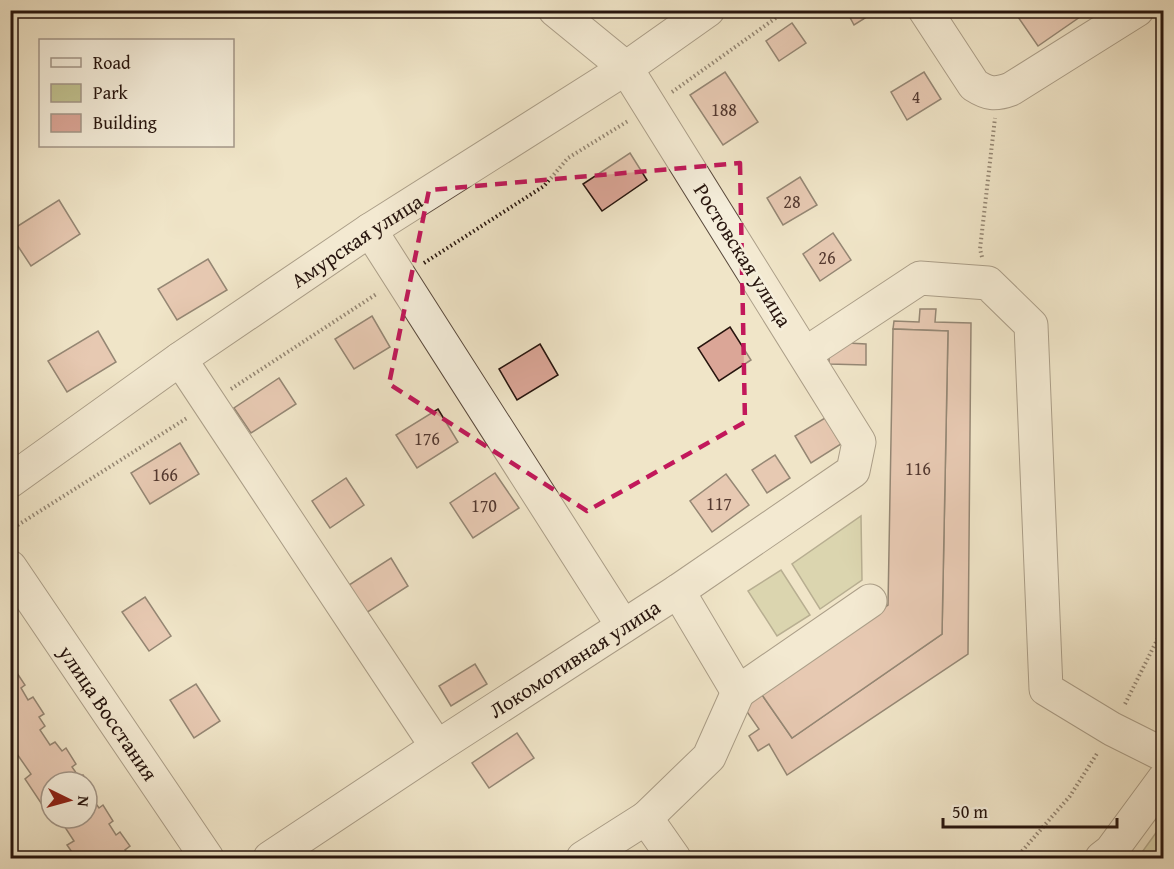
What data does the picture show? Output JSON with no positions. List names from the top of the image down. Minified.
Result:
{"streets":{"street":["Амурская улица","Ростовская улица","Локомотивная улица","улица Восстания"]},"crossings":[["Амурская улица","Ростовская улица"],["Ростовская улица","Локомотивная улица"]],"house_numbers":["4","188","28","26","176","116","166","117","170"],"legend":["Road","Park","Building"],"scale_bar":"50 m","north":"right"}
